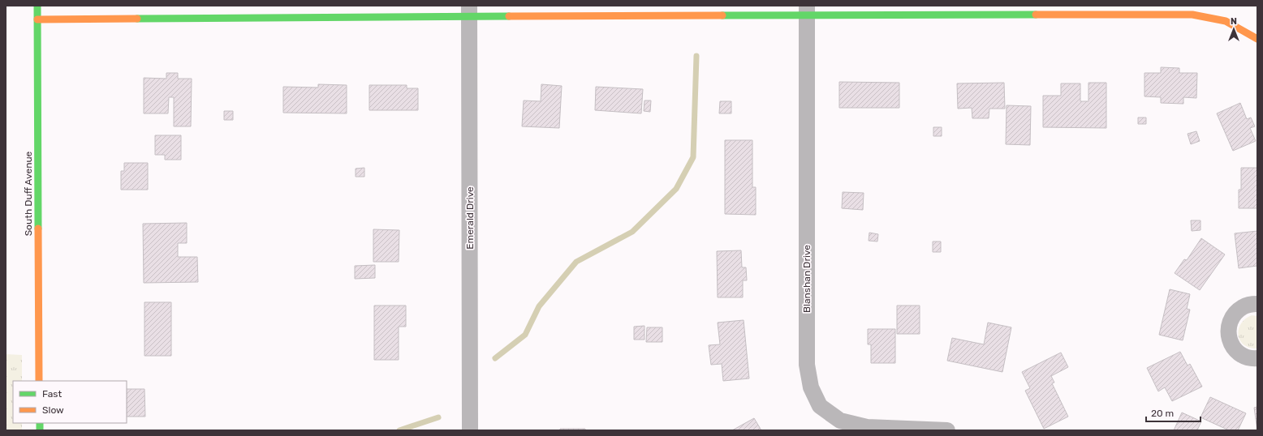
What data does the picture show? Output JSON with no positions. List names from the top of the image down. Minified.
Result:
{"streets":{"street":["South Duff Avenue","Emerald Drive","Blanshan Drive"]},"legend":["Fast","Slow"],"scale_bar":"20 m","north":"top"}
